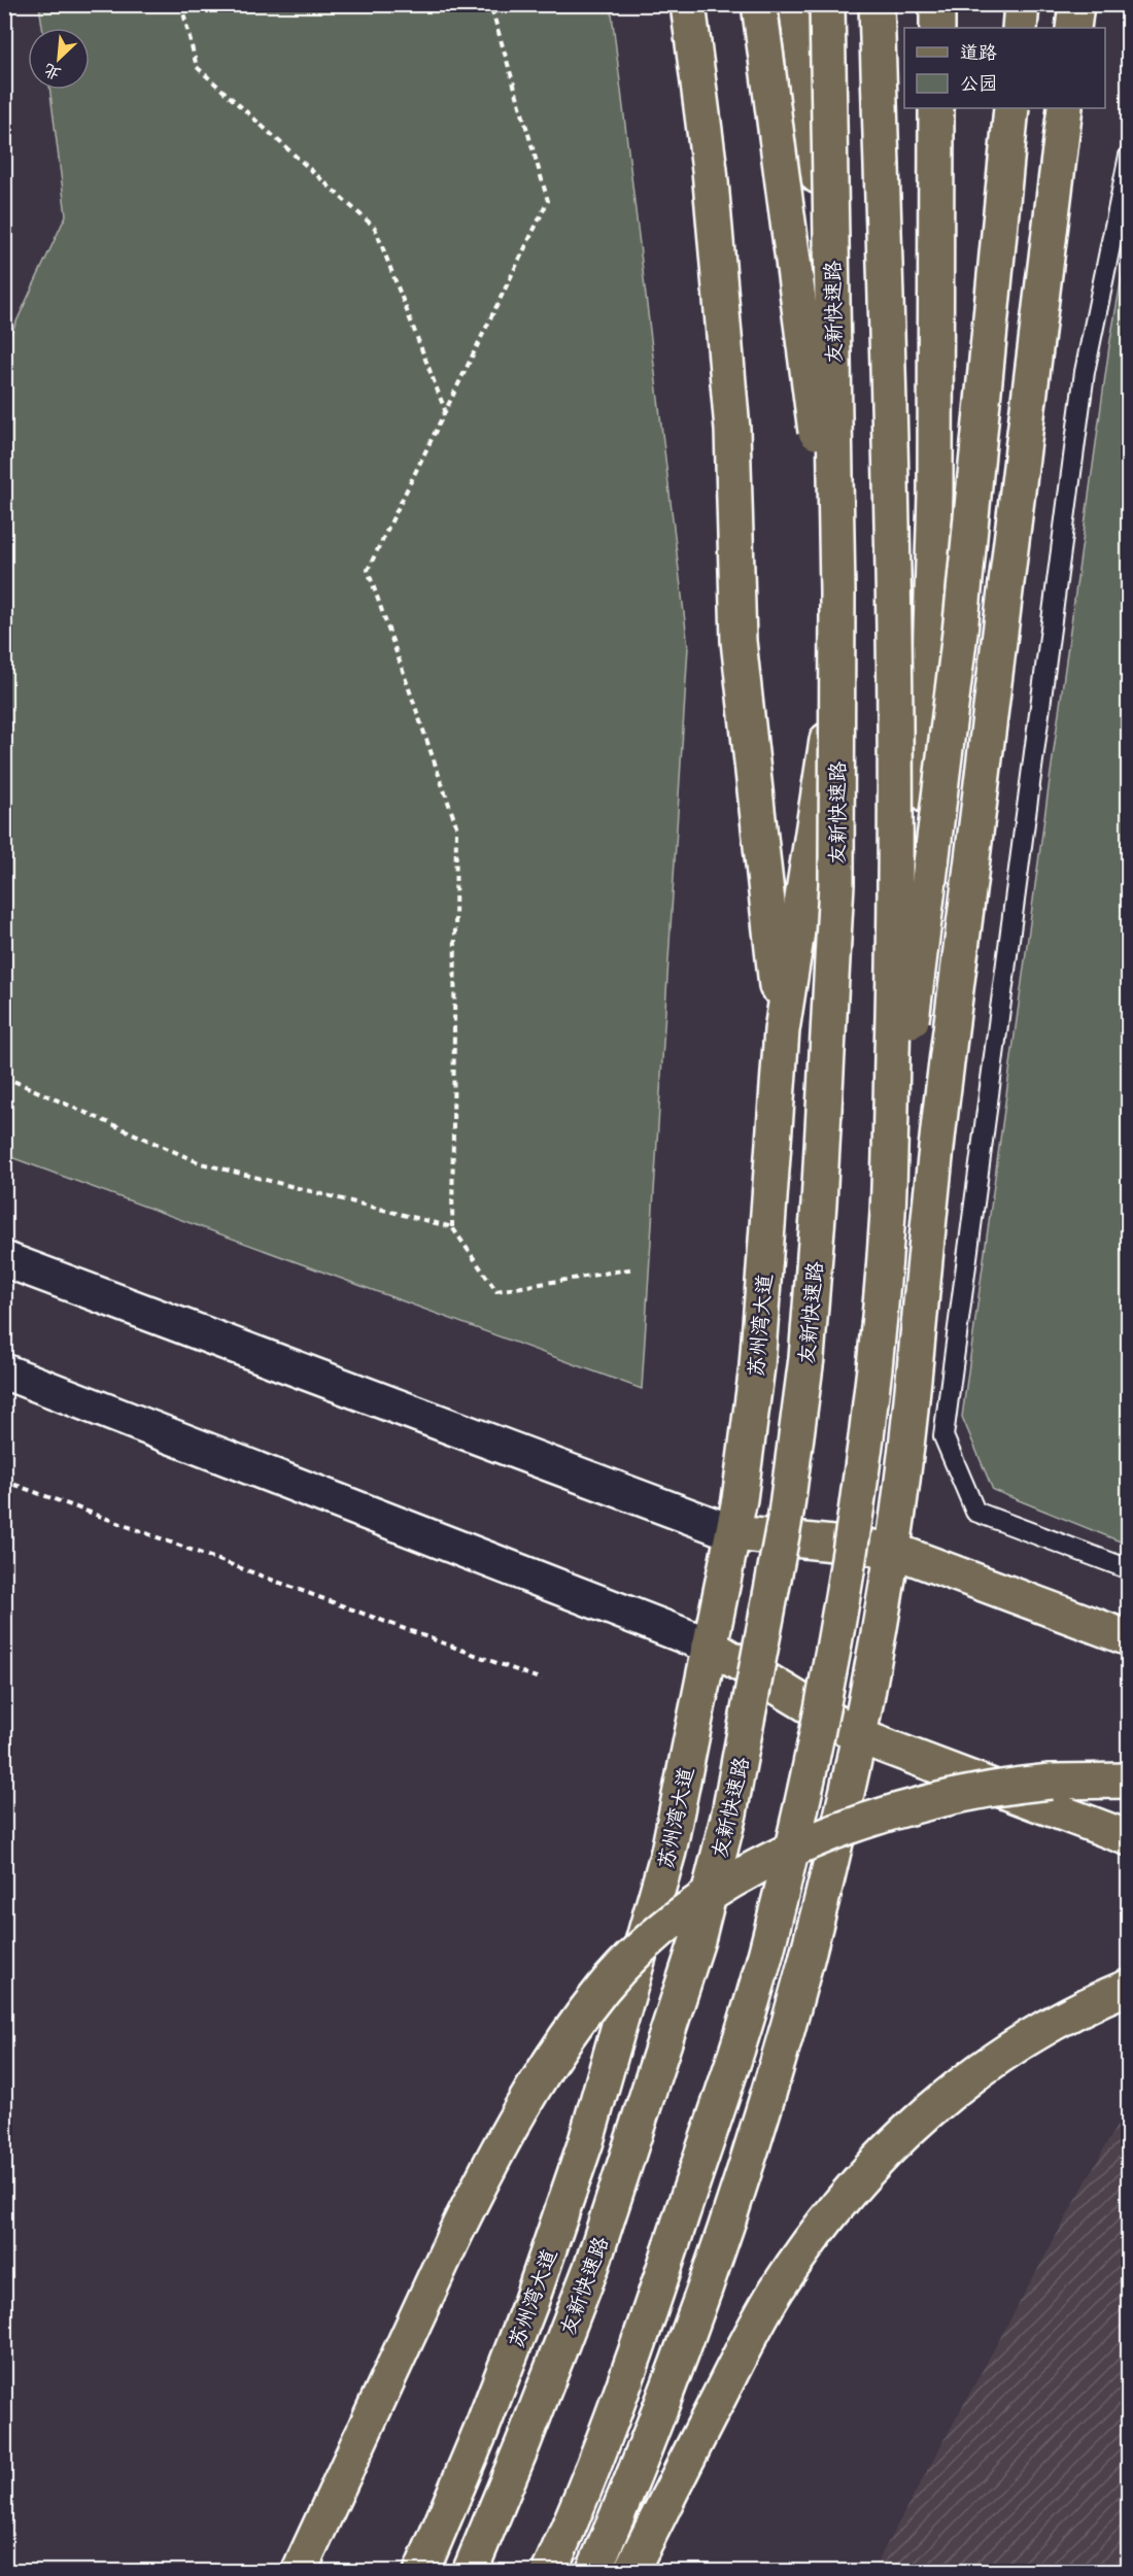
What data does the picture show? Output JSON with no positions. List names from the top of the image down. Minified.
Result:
{"streets":{"main road":["友新快速路","苏州湾大道"]},"legend":["道路","公园"],"north":"bottom left"}
